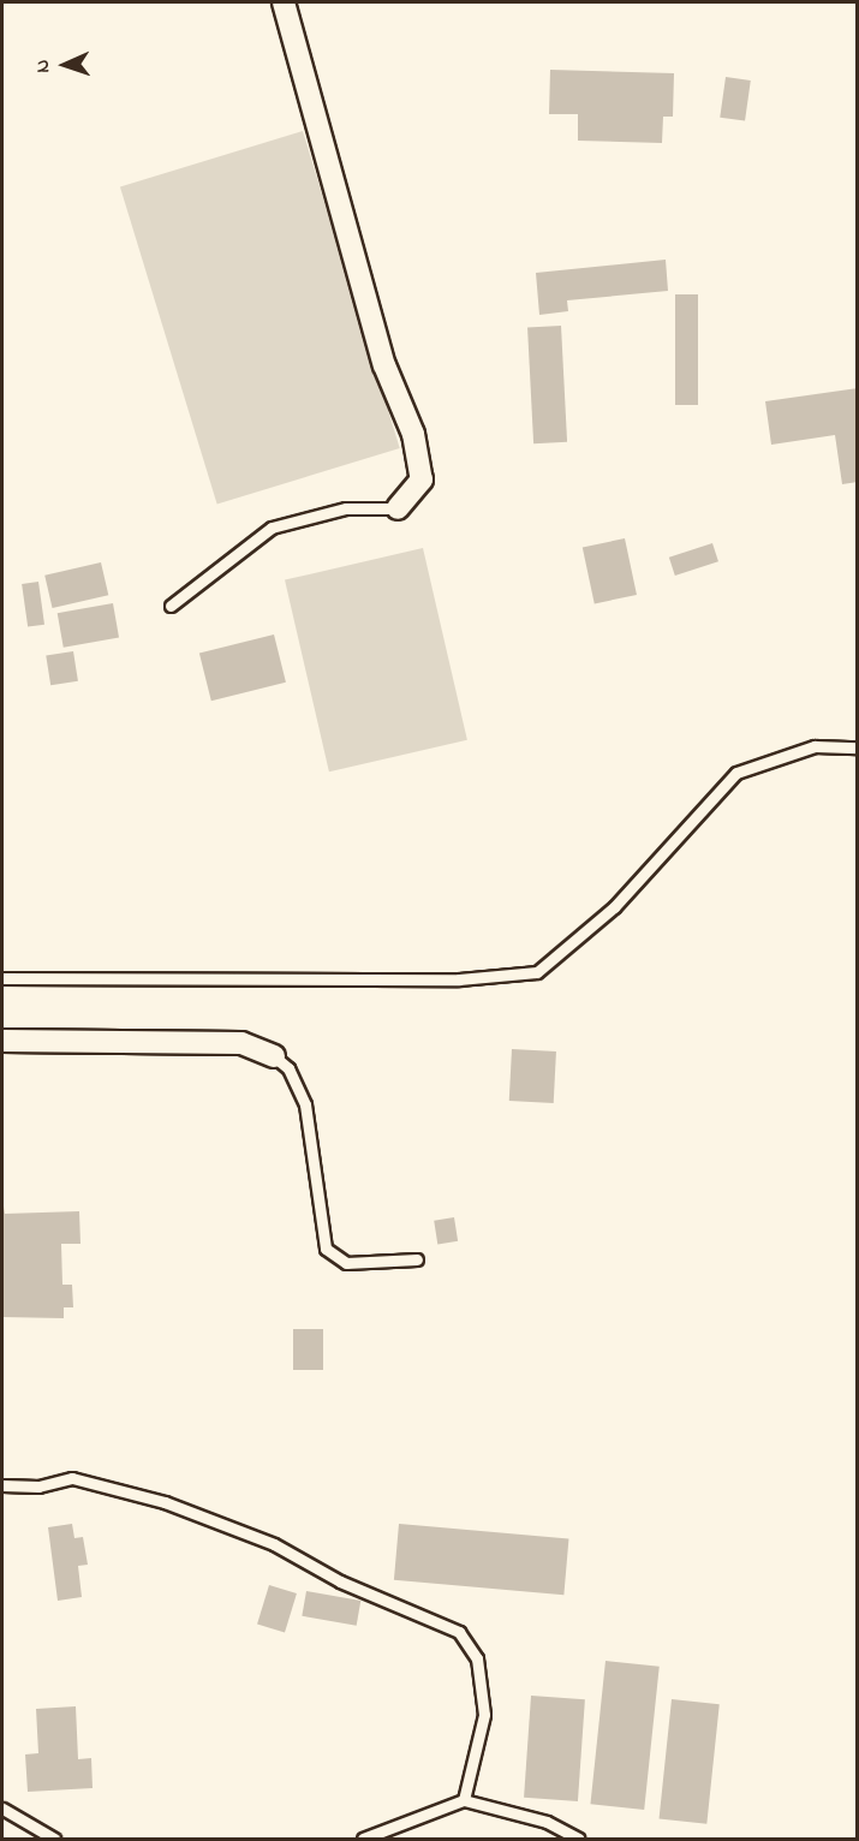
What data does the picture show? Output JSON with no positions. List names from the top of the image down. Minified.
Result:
{"north":"left"}
